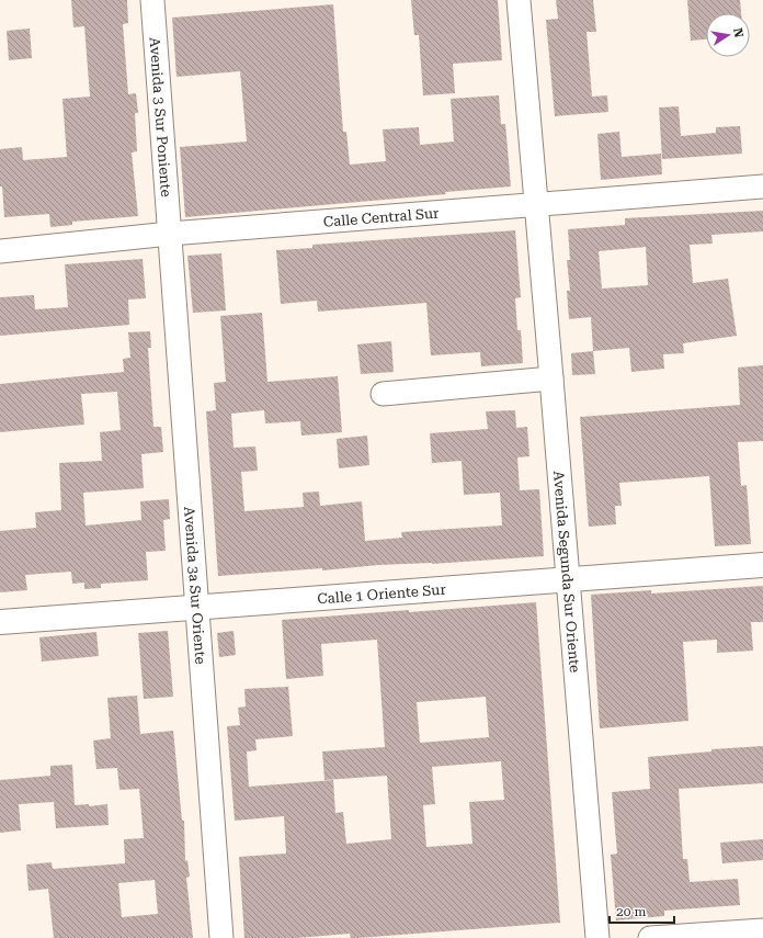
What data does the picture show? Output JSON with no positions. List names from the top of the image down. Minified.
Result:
{"streets":{"street":["Avenida 3 Sur Poniente","Calle Central Sur","Avenida Segunda Sur Oriente","Avenida 3a Sur Oriente","Calle 1 Oriente Sur"]},"crossings":[["Avenida 3 Sur Poniente","Calle Central Sur"],["Avenida 3 Sur Poniente","Avenida 3a Sur Oriente"],["Calle Central Sur","Avenida Segunda Sur Oriente"],["Calle Central Sur","Avenida 3a Sur Oriente"],["Avenida Segunda Sur Oriente","Calle 1 Oriente Sur"],["Avenida 3a Sur Oriente","Calle 1 Oriente Sur"]],"scale_bar":"20 m","north":"right"}
